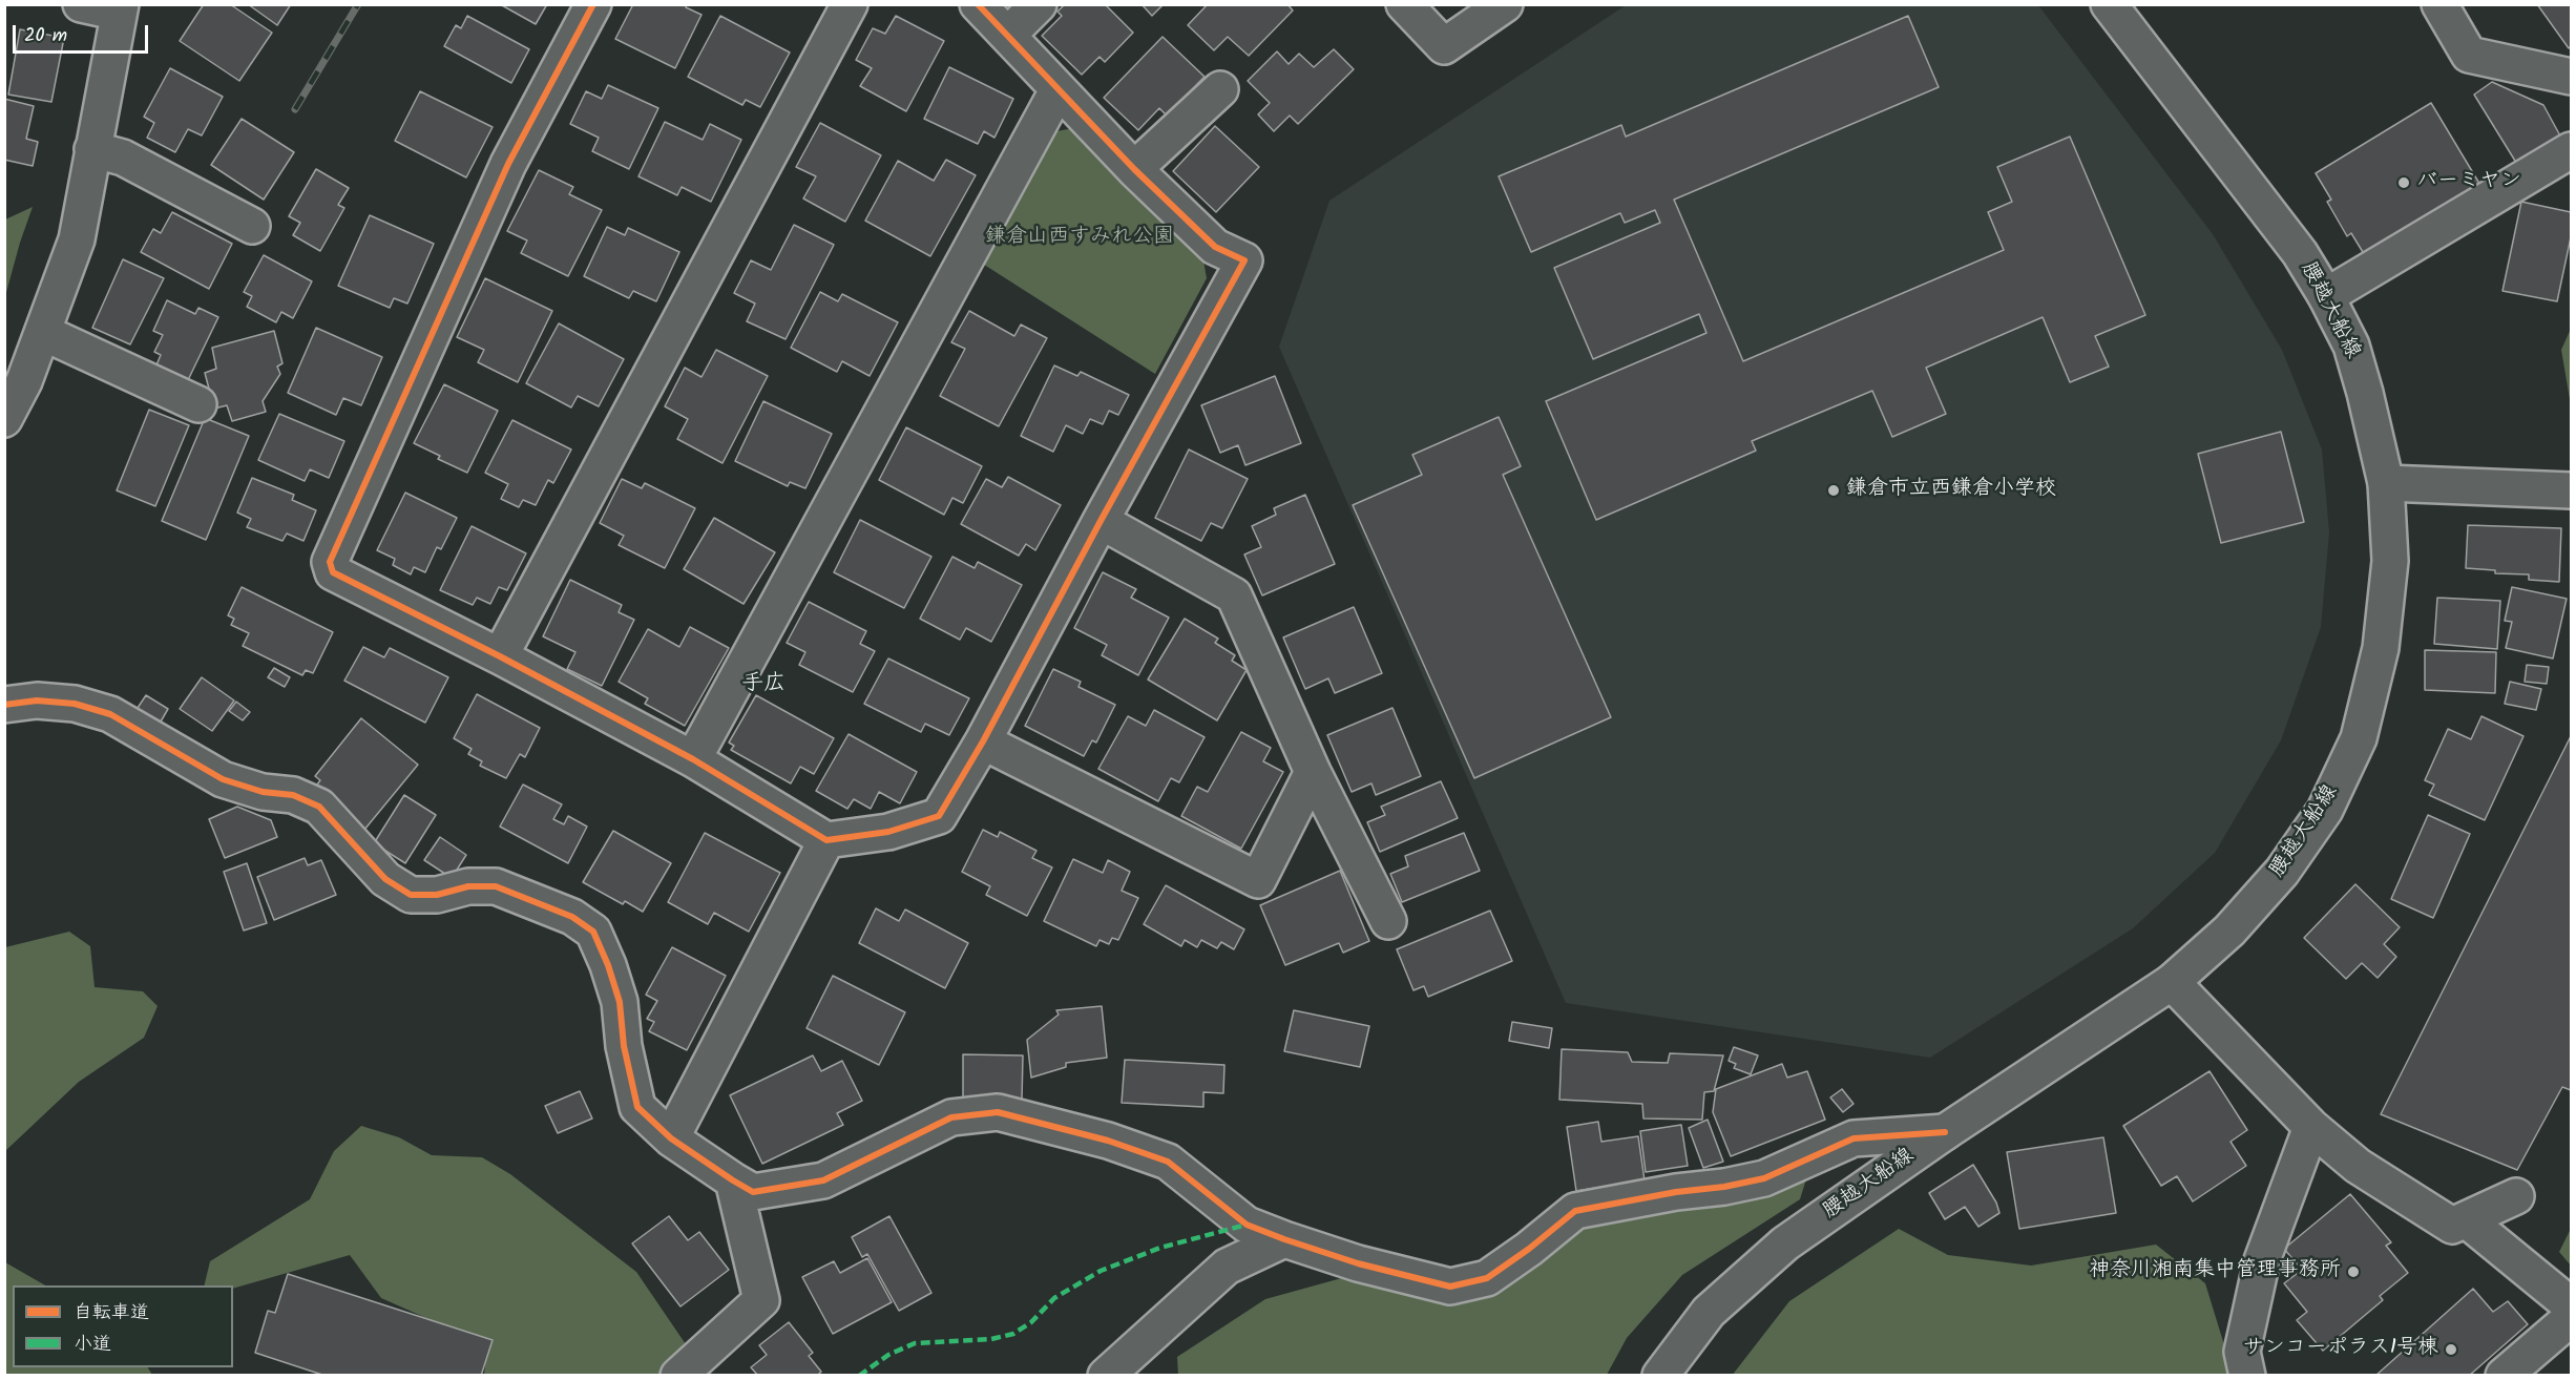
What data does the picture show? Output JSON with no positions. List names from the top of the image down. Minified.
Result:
{"streets":{"street":["腰越大船線"]},"districts":["手広"],"parks":["鎌倉山西すみれ公園"],"places":["バーミヤン","鎌倉市立西鎌倉小学校","神奈川湘南集中管理事務所","サンコーポラス1号棟"],"legend":["自転車道","小道"],"scale_bar":"20 m"}
